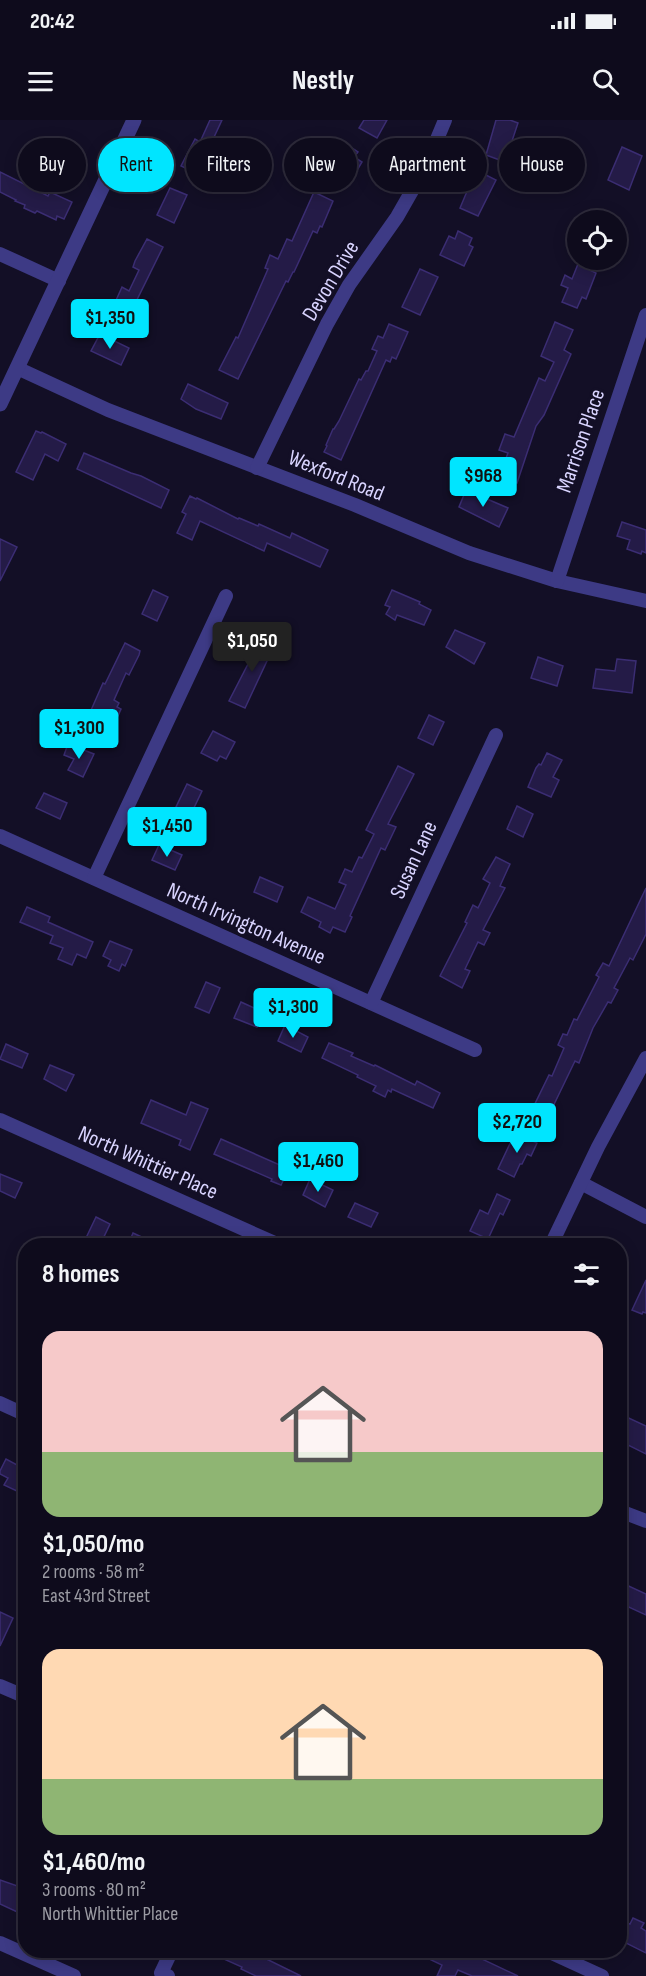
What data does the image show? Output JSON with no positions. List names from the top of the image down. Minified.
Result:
{"streets":{"street":["Devon Drive","Marrison Place","Wexford Road","Susan Lane","North Irvington Avenue","North Whittier Place"]},"crossings":[["Devon Drive","Wexford Road"],["Marrison Place","Wexford Road"],["Susan Lane","North Irvington Avenue"]],"page":{"status":"20:42","header":"Nestly","chip":["Buy","Rent","Filters","New","Apartment","House"],"price":["$1,350","$968","$1,050","$1,300","$1,450","$1,300","$2,720","$1,460"],"heading":"8 homes","list":[{"name":"$1,050/mo","note":"2 rooms · 58 m² · East 43rd Street"},{"name":"$1,460/mo","note":"3 rooms · 80 m² · North Whittier Place"}]}}
